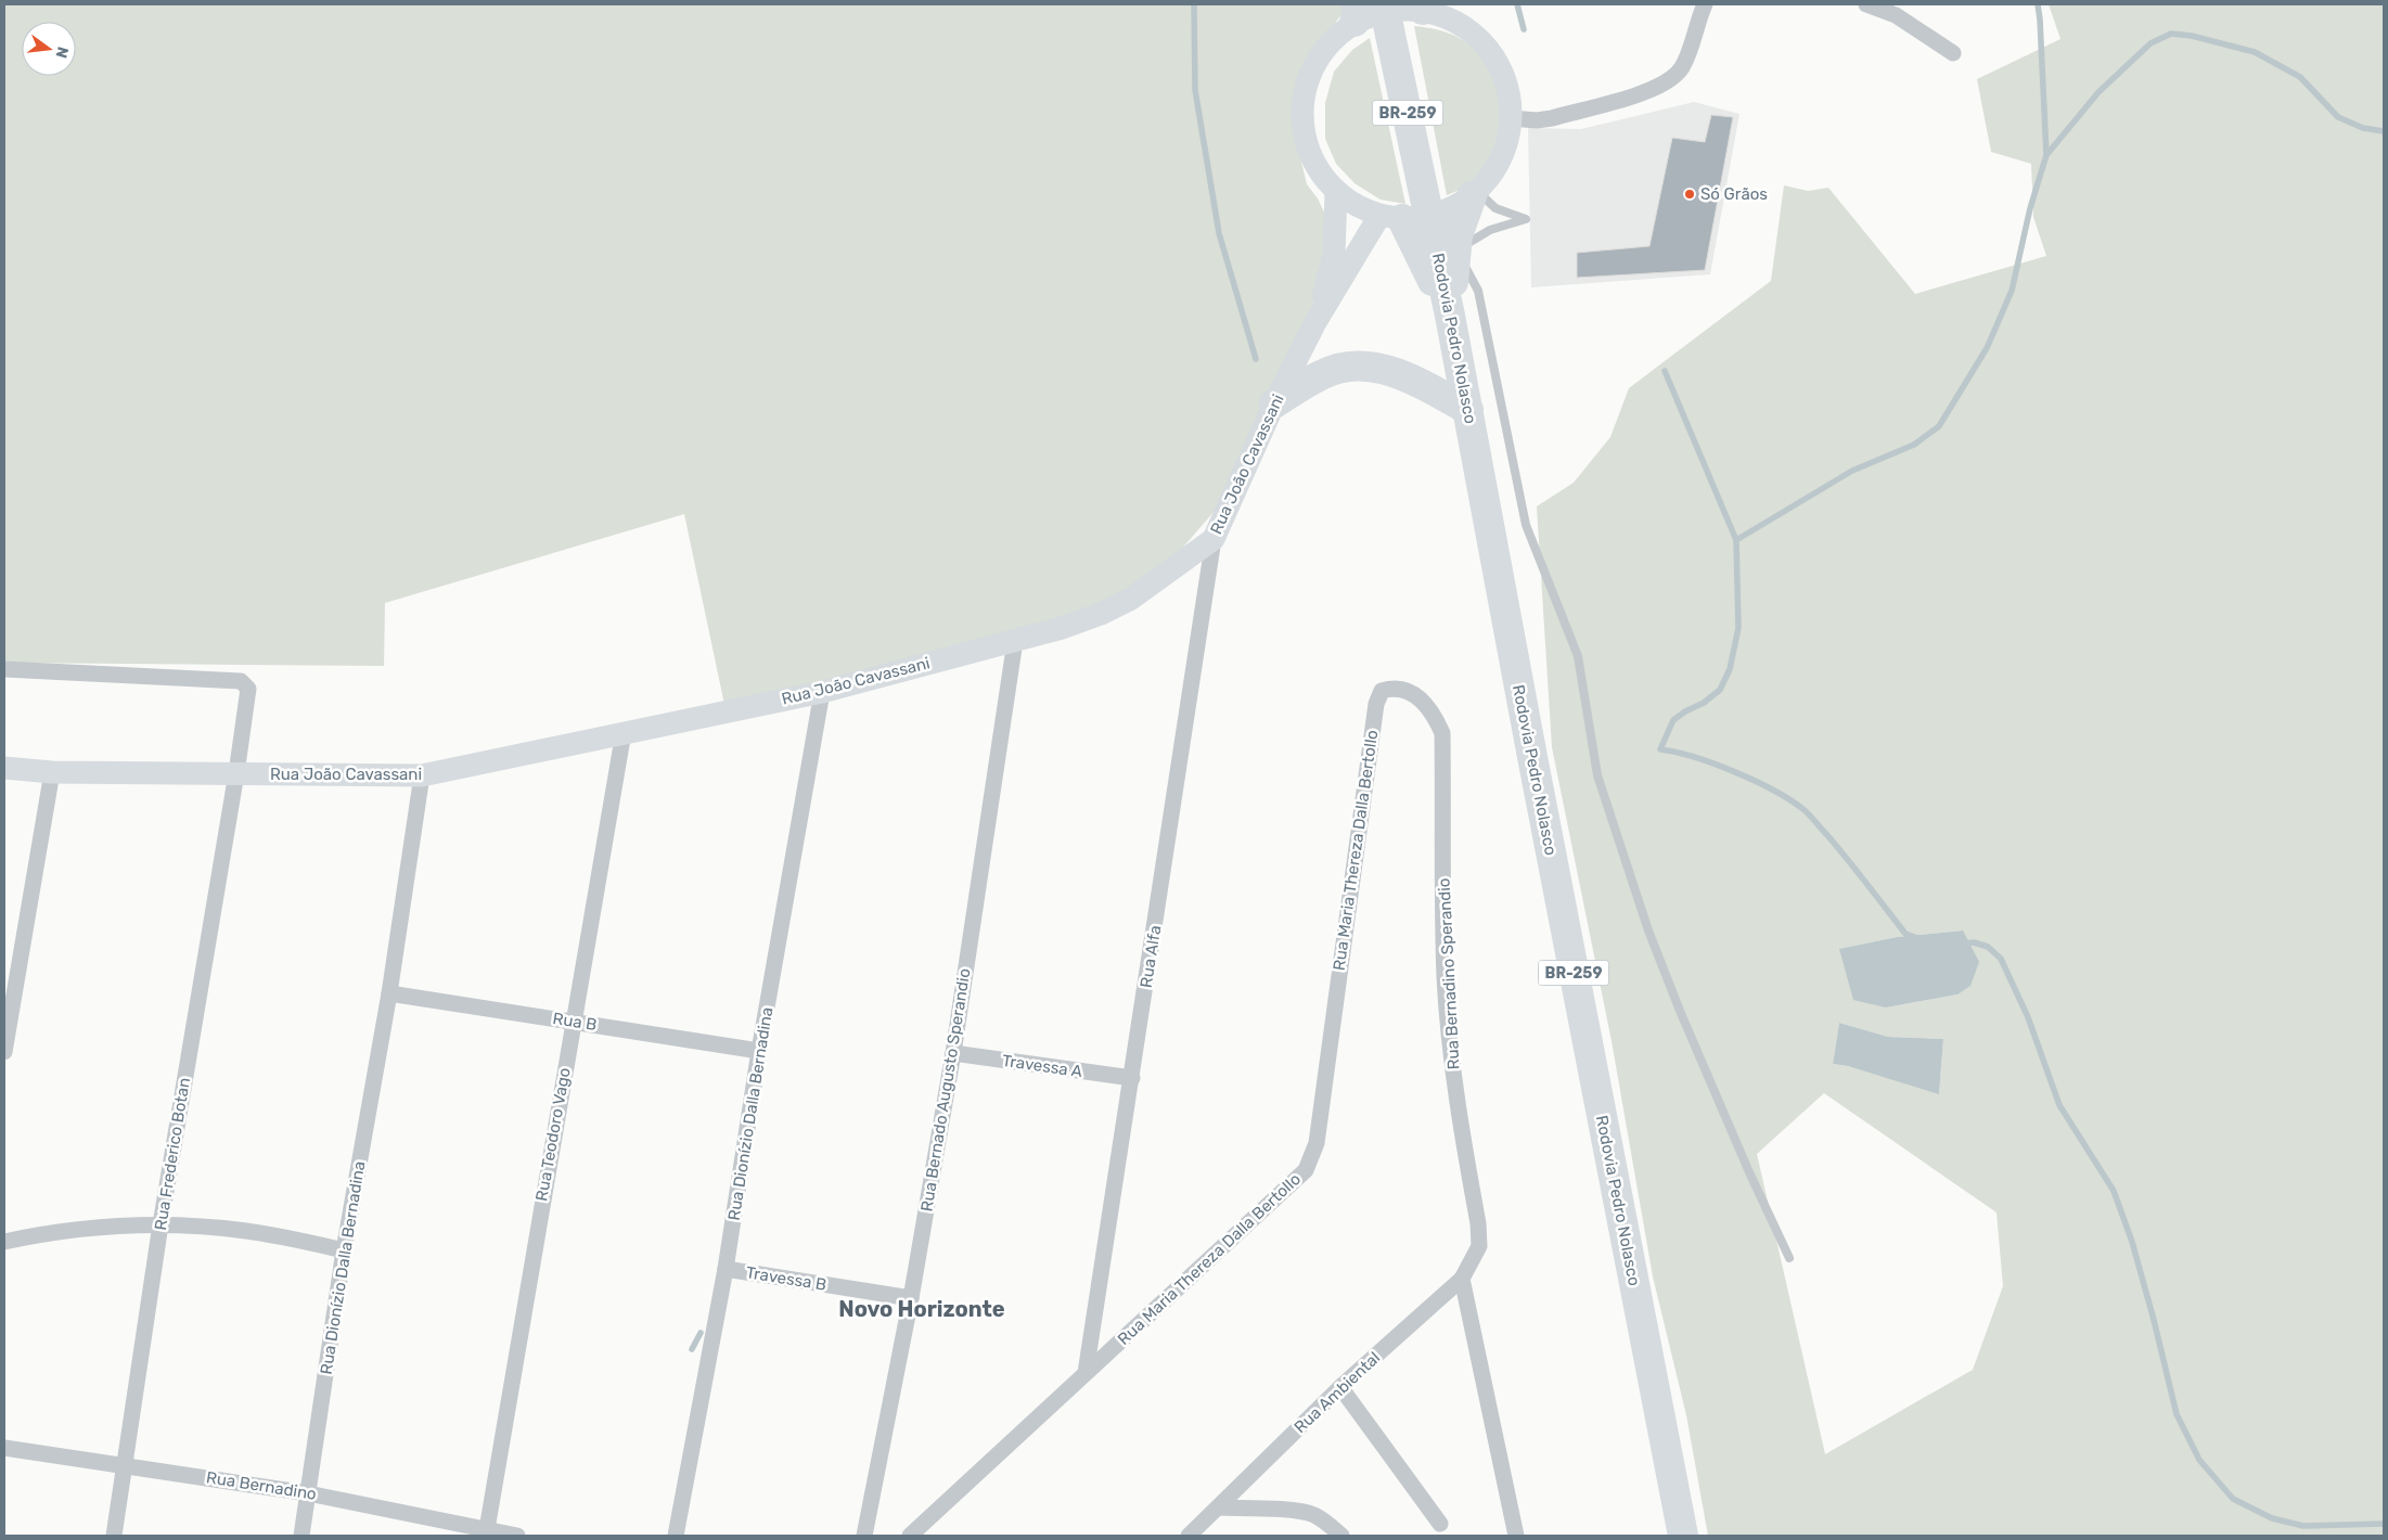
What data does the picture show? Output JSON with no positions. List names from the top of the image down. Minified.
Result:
{"streets":{"highway":["BR-259","Rodovia Pedro Nolasco"],"main road":["Rua João Cavassani"],"street":["Rua Maria Thereza Dalla Bertollo","Rua Alfa","Rua Bernadino Sperandio","Rua B","Travessa A","Rua Bernado Augusto Sperandio","Rua Dionízio Dalla Bernadina","Rua Teodoro Vago","Rua Frederico Botan","Travessa B","Rua Ambiental","Rua Bernadino"]},"crossings":[["Rua João Cavassani","Rua Alfa"],["Rua João Cavassani","Rua Bernado Augusto Sperandio"],["Rua João Cavassani","Rua Dionízio Dalla Bernadina"],["Rua João Cavassani","Rua Teodoro Vago"],["Rua João Cavassani","Rua Frederico Botan"],["Rua Maria Thereza Dalla Bertollo","Rua Alfa"],["Rua Maria Thereza Dalla Bertollo","Rua Bernadino Sperandio"],["Rua Alfa","Travessa A"],["Rua Bernadino Sperandio","Rua Ambiental"],["Rua B","Rua Dionízio Dalla Bernadina"],["Rua B","Rua Teodoro Vago"],["Travessa A","Rua Bernado Augusto Sperandio"],["Rua Bernado Augusto Sperandio","Travessa B"],["Rua Dionízio Dalla Bernadina","Travessa B"],["Rua Dionízio Dalla Bernadina","Rua Bernadino"],["Rua Teodoro Vago","Rua Bernadino"],["Rua Frederico Botan","Rua Bernadino"]],"districts":["Novo Horizonte"],"places":["Só Grãos"],"north":"right"}
